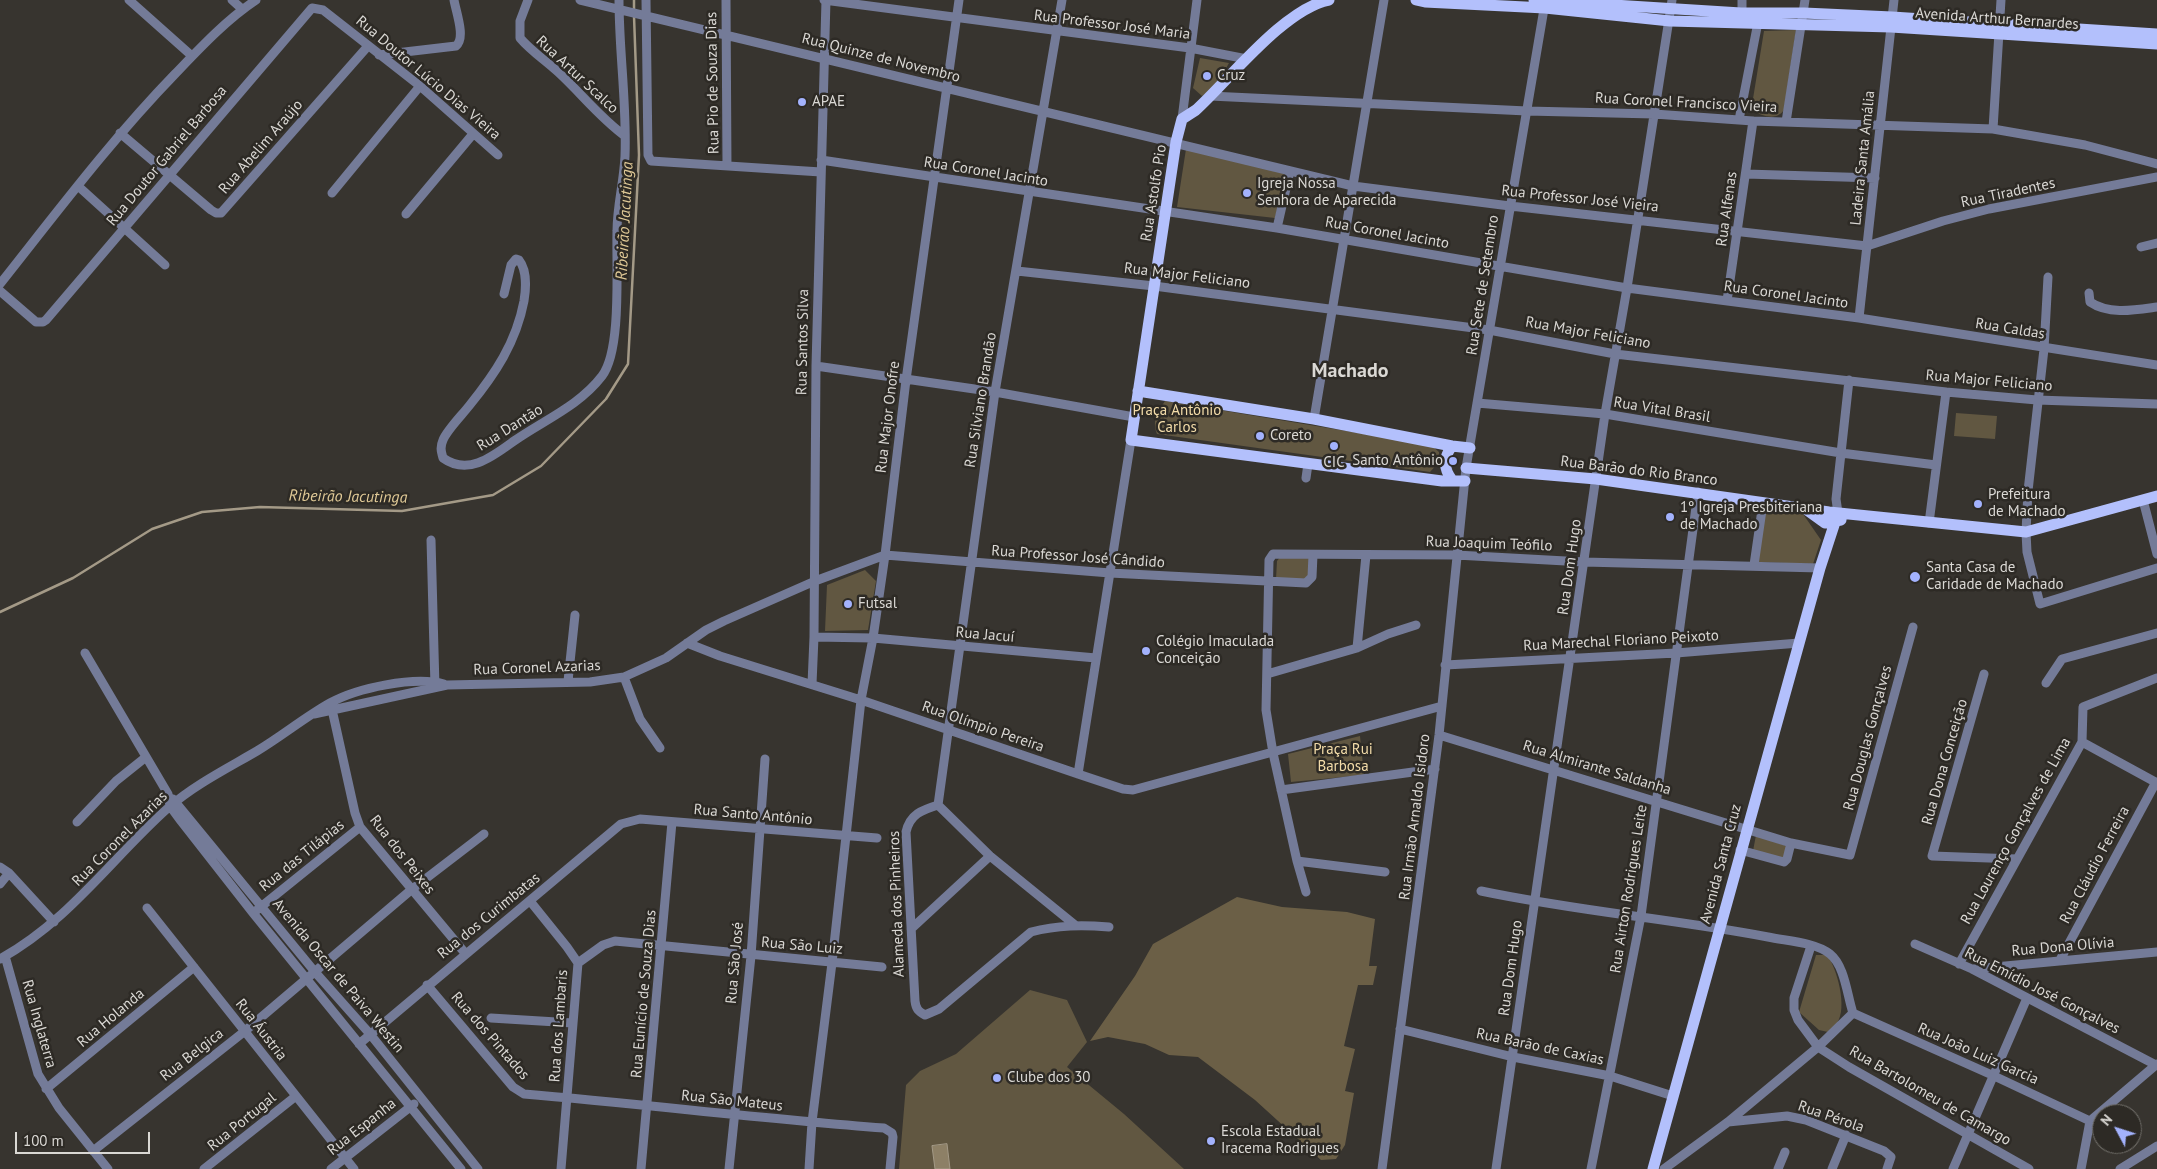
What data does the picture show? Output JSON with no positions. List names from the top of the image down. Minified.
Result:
{"streets":{"main road":["Avenida Arthur Bernardes","Rua Astolfo Pio","Rua Barão do Rio Branco","Avenida Santa Cruz"],"street":["Rua Professor José Maria","Rua Quinze de Novembro","Rua Artur Scalco","Rua Doutor Lúcio Dias Vieira","Rua Pio de Souza Dias","Rua Coronel Francisco Vieira","Rua Abelim Araújo","Rua Doutor Gabriel Barbosa","Ladeira Santa Amália","Rua Coronel Jacinto","Rua Tiradentes","Rua Professor José Vieira","Rua Alfenas","Rua Major Feliciano","Rua Sete de Setembro","Rua Caldas","Rua Santos Silva","Rua Silviano Brandão","Rua Vital Brasil","Rua Major Onofre","Rua Dantão","Rua Joaquim Teófilo","Rua Professor José Cândido","Rua Dom Hugo","Rua Jacuí","Rua Marechal Floriano Peixoto","Rua Coronel Azarias","Rua Olímpio Pereira","Rua Douglas Gonçalves","Rua Dona Conceição","Rua Almirante Saldanha","Rua Santo Antônio","Rua Irmão Arnaldo Isidoro","Rua Lourenço Gonçalves de Lima","Rua dos Peixes","Rua das Tilápias","Rua Cláudio Ferreira","Rua Airton Rodrigues Leite","Alameda dos Pinheiros","Rua dos Curimbatas","Rua São Luiz","Rua Dona Olívia","Rua São José","Avenida Oscar de Paiva Westin","Rua Emídio José Gonçalves","Rua Eunício de Souza Dias","Rua Holanda","Rua Inglaterra","Rua dos Lambaris","Rua Áustria","Rua dos Pintados","Rua Barão de Caxias","Rua João Luiz Garcia","Rua Belgica","Rua Bartolomeu de Camargo","Rua São Mateus","Rua Pérola","Rua Portugal","Rua Espanha"]},"crossings":[["Avenida Arthur Bernardes","Ladeira Santa Amália"],["Avenida Arthur Bernardes","Rua Sete de Setembro"],["Avenida Arthur Bernardes","Rua Dom Hugo"],["Rua Professor José Maria","Rua Astolfo Pio"],["Rua Professor José Maria","Rua Santos Silva"],["Rua Professor José Maria","Rua Silviano Brandão"],["Rua Professor José Maria","Rua Major Onofre"],["Rua Quinze de Novembro","Rua Pio de Souza Dias"],["Rua Quinze de Novembro","Rua Astolfo Pio"],["Rua Quinze de Novembro","Rua Professor José Vieira"],["Rua Quinze de Novembro","Rua Santos Silva"],["Rua Quinze de Novembro","Rua Silviano Brandão"],["Rua Quinze de Novembro","Rua Major Onofre"],["Rua Artur Scalco","Rua Dantão"],["Rua Doutor Lúcio Dias Vieira","Rua Abelim Araújo"],["Rua Doutor Lúcio Dias Vieira","Rua Doutor Gabriel Barbosa"],["Rua Coronel Francisco Vieira","Ladeira Santa Amália"],["Rua Coronel Francisco Vieira","Rua Alfenas"],["Rua Coronel Francisco Vieira","Rua Sete de Setembro"],["Rua Coronel Francisco Vieira","Rua Dom Hugo"],["Rua Abelim Araújo","Rua Doutor Gabriel Barbosa"],["Ladeira Santa Amália","Rua Coronel Jacinto"],["Ladeira Santa Amália","Rua Tiradentes"],["Ladeira Santa Amália","Rua Professor José Vieira"],["Ladeira Santa Amália","Rua Caldas"],["Rua Coronel Jacinto","Rua Astolfo Pio"],["Rua Coronel Jacinto","Rua Alfenas"],["Rua Coronel Jacinto","Rua Sete de Setembro"],["Rua Coronel Jacinto","Rua Caldas"],["Rua Coronel Jacinto","Rua Santos Silva"],["Rua Coronel Jacinto","Rua Silviano Brandão"],["Rua Coronel Jacinto","Rua Major Onofre"],["Rua Coronel Jacinto","Rua Dom Hugo"],["Rua Astolfo Pio","Rua Major Feliciano"],["Rua Tiradentes","Rua Professor José Vieira"],["Rua Professor José Vieira","Rua Alfenas"],["Rua Professor José Vieira","Rua Sete de Setembro"],["Rua Professor José Vieira","Rua Dom Hugo"],["Rua Major Feliciano","Rua Sete de Setembro"],["Rua Major Feliciano","Rua Silviano Brandão"],["Rua Major Feliciano","Rua Dom Hugo"],["Rua Sete de Setembro","Rua Vital Brasil"],["Rua Santos Silva","Rua Jacuí"],["Rua Santos Silva","Rua Coronel Azarias"],["Rua Santos Silva","Rua Olímpio Pereira"],["Rua Silviano Brandão","Rua Professor José Cândido"],["Rua Silviano Brandão","Rua Jacuí"],["Rua Silviano Brandão","Rua Olímpio Pereira"],["Rua Silviano Brandão","Alameda dos Pinheiros"],["Rua Vital Brasil","Rua Dom Hugo"],["Rua Major Onofre","Rua Professor José Cândido"],["Rua Major Onofre","Rua Jacuí"],["Rua Major Onofre","Rua Coronel Azarias"],["Rua Major Onofre","Rua Olímpio Pereira"],["Rua Major Onofre","Rua Santo Antônio"],["Rua Major Onofre","Rua São Luiz"],["Rua Major Onofre","Rua São Mateus"],["Rua Barão do Rio Branco","Rua Dom Hugo"],["Rua Barão do Rio Branco","Rua Irmão Arnaldo Isidoro"],["Rua Barão do Rio Branco","Avenida Santa Cruz"],["Rua Barão do Rio Branco","Rua Airton Rodrigues Leite"],["Rua Joaquim Teófilo","Rua Professor José Cândido"],["Rua Joaquim Teófilo","Rua Dom Hugo"],["Rua Joaquim Teófilo","Rua Irmão Arnaldo Isidoro"],["Rua Joaquim Teófilo","Avenida Santa Cruz"],["Rua Joaquim Teófilo","Rua Airton Rodrigues Leite"],["Rua Professor José Cândido","Rua Coronel Azarias"],["Rua Dom Hugo","Rua Marechal Floriano Peixoto"],["Rua Dom Hugo","Rua Almirante Saldanha"],["Rua Dom Hugo","Rua Barão de Caxias"],["Rua Marechal Floriano Peixoto","Rua Irmão Arnaldo Isidoro"],["Rua Marechal Floriano Peixoto","Avenida Santa Cruz"],["Rua Marechal Floriano Peixoto","Rua Airton Rodrigues Leite"],["Rua Coronel Azarias","Rua Olímpio Pereira"],["Rua Coronel Azarias","Rua dos Peixes"],["Rua Coronel Azarias","Avenida Oscar de Paiva Westin"],["Rua Coronel Azarias","Rua Inglaterra"],["Rua Douglas Gonçalves","Rua Almirante Saldanha"],["Rua Dona Conceição","Rua Lourenço Gonçalves de Lima"],["Rua Almirante Saldanha","Rua Irmão Arnaldo Isidoro"],["Rua Almirante Saldanha","Avenida Santa Cruz"],["Rua Almirante Saldanha","Rua Airton Rodrigues Leite"],["Rua Santo Antônio","Rua dos Curimbatas"],["Rua Santo Antônio","Rua São José"],["Rua Santo Antônio","Rua Eunício de Souza Dias"],["Rua Irmão Arnaldo Isidoro","Rua Barão de Caxias"],["Rua Lourenço Gonçalves de Lima","Rua Emídio José Gonçalves"],["Rua dos Peixes","Rua das Tilápias"],["Rua dos Peixes","Rua dos Curimbatas"],["Rua dos Peixes","Rua Belgica"],["Rua das Tilápias","Avenida Oscar de Paiva Westin"],["Avenida Santa Cruz","Rua Barão de Caxias"],["Rua Cláudio Ferreira","Rua Dona Olívia"],["Rua Airton Rodrigues Leite","Rua Barão de Caxias"],["Rua dos Curimbatas","Avenida Oscar de Paiva Westin"],["Rua dos Curimbatas","Rua dos Lambaris"],["Rua dos Curimbatas","Rua dos Pintados"],["Rua São Luiz","Rua São José"],["Rua São Luiz","Rua Eunício de Souza Dias"],["Rua São Luiz","Rua dos Lambaris"],["Rua Dona Olívia","Rua Emídio José Gonçalves"],["Rua São José","Rua São Mateus"],["Avenida Oscar de Paiva Westin","Rua Belgica"],["Avenida Oscar de Paiva Westin","Rua Espanha"],["Rua Eunício de Souza Dias","Rua São Mateus"],["Rua Holanda","Rua Inglaterra"],["Rua Holanda","Rua Áustria"],["Rua Inglaterra","Rua Belgica"],["Rua dos Lambaris","Rua dos Pintados"],["Rua dos Lambaris","Rua São Mateus"],["Rua Áustria","Rua Belgica"],["Rua Áustria","Rua Portugal"],["Rua Áustria","Rua Espanha"],["Rua dos Pintados","Rua São Mateus"]],"districts":["Machado"],"water":["Ribeirão Jacutinga"],"parks":["Praça Antônio Carlos","Praça Rui Barbosa"],"places":["Cruz","APAE","Igreja Nossa Senhora de Aparecida","Coreto","CIC","Santo Antônio","Prefeitura de Machado","1º Igreja Presbiteriana de Machado","Santa Casa de Caridade de Machado","Futsal","Colégio Imaculada Conceição","Clube dos 30","Escola Estadual Iracema Rodrigues"],"scale_bar":"100 m","north":"top left"}
